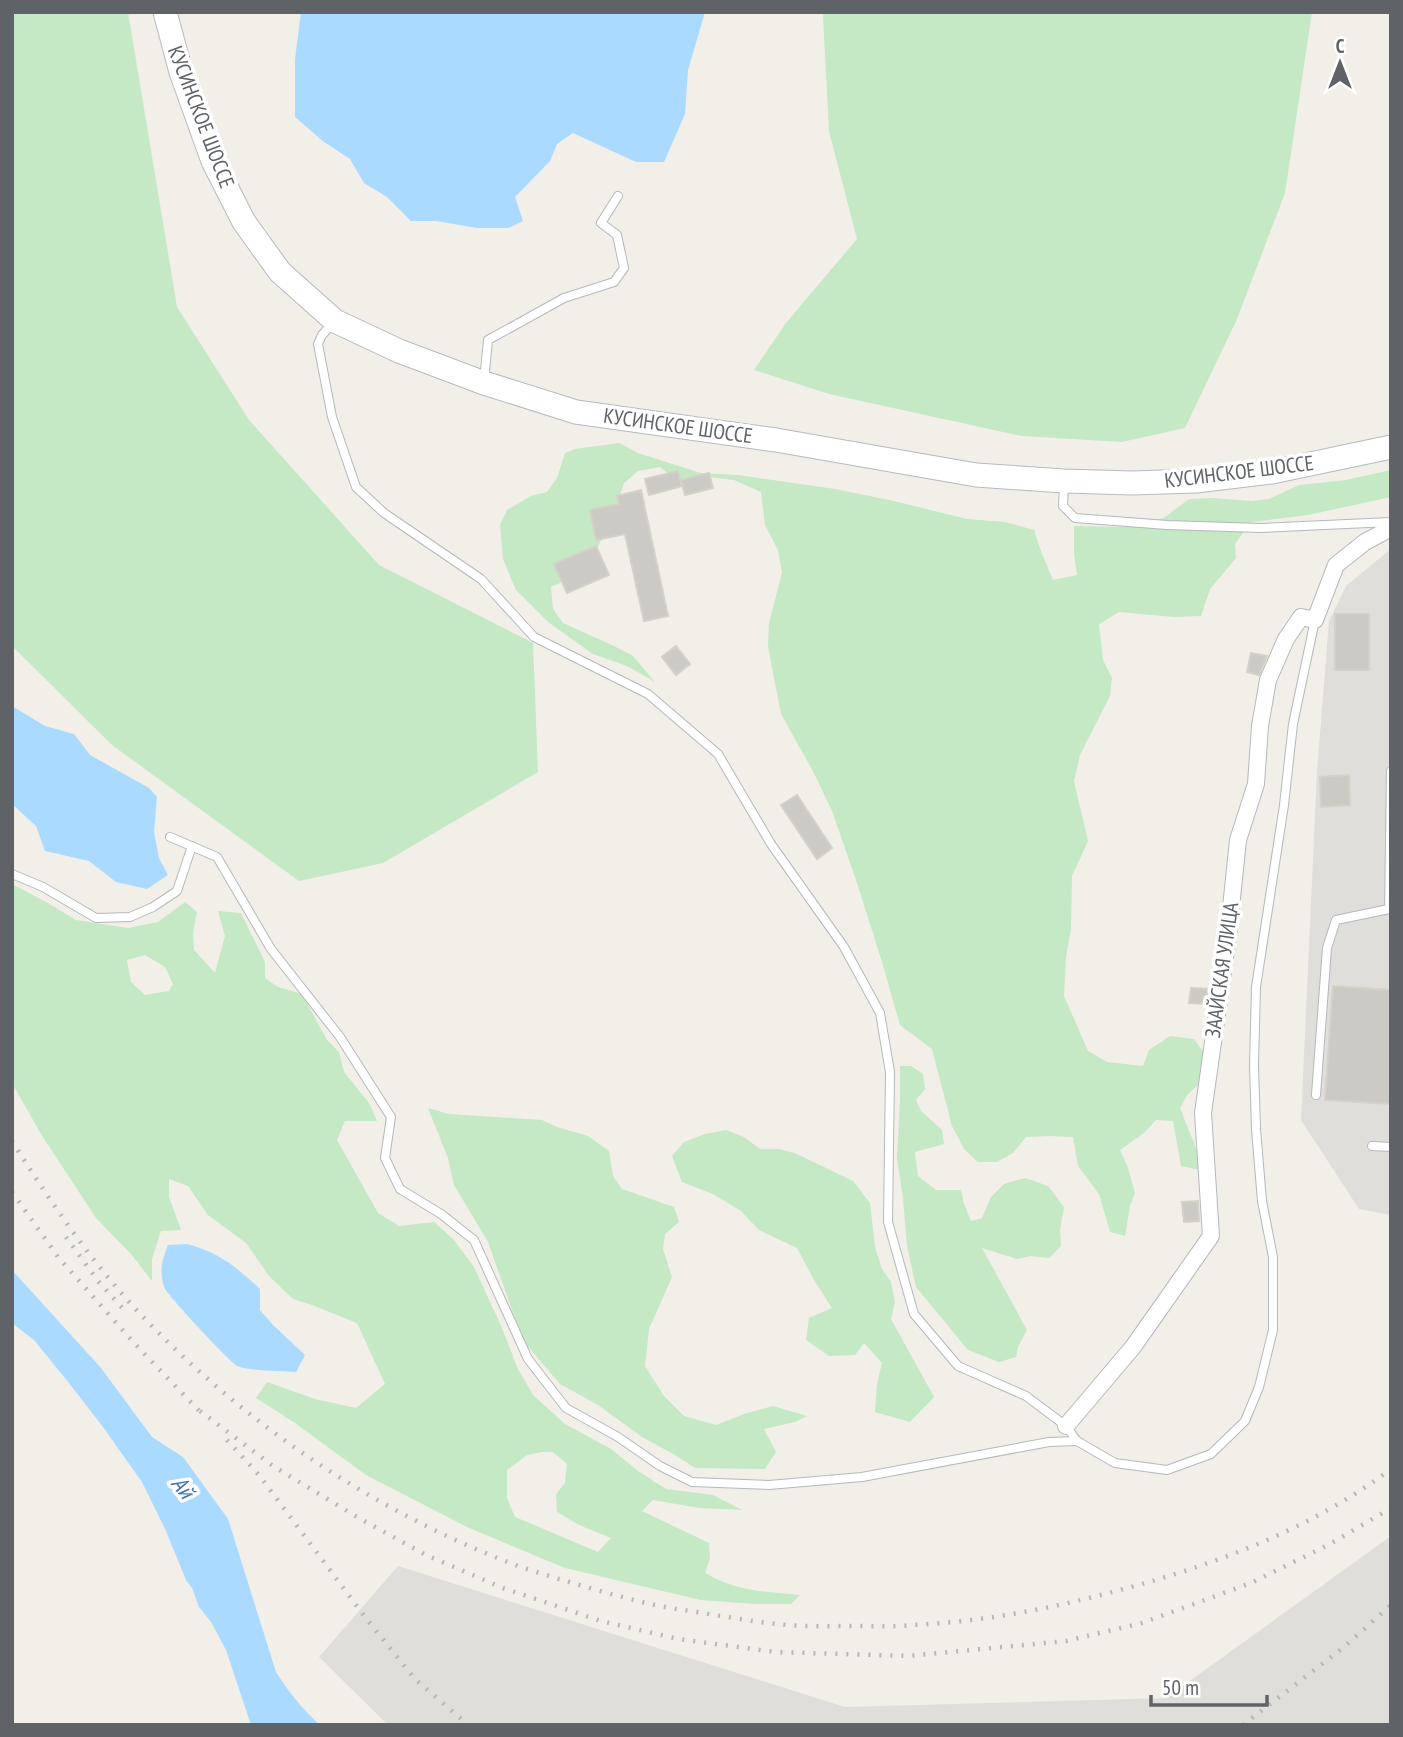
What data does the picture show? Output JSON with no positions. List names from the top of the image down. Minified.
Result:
{"streets":{"main road":["КУСИНСКОЕ ШОССЕ"],"street":["ЗААЙСКАЯ УЛИЦА"]},"water":["Ай"],"scale_bar":"50 m","north":"top"}
